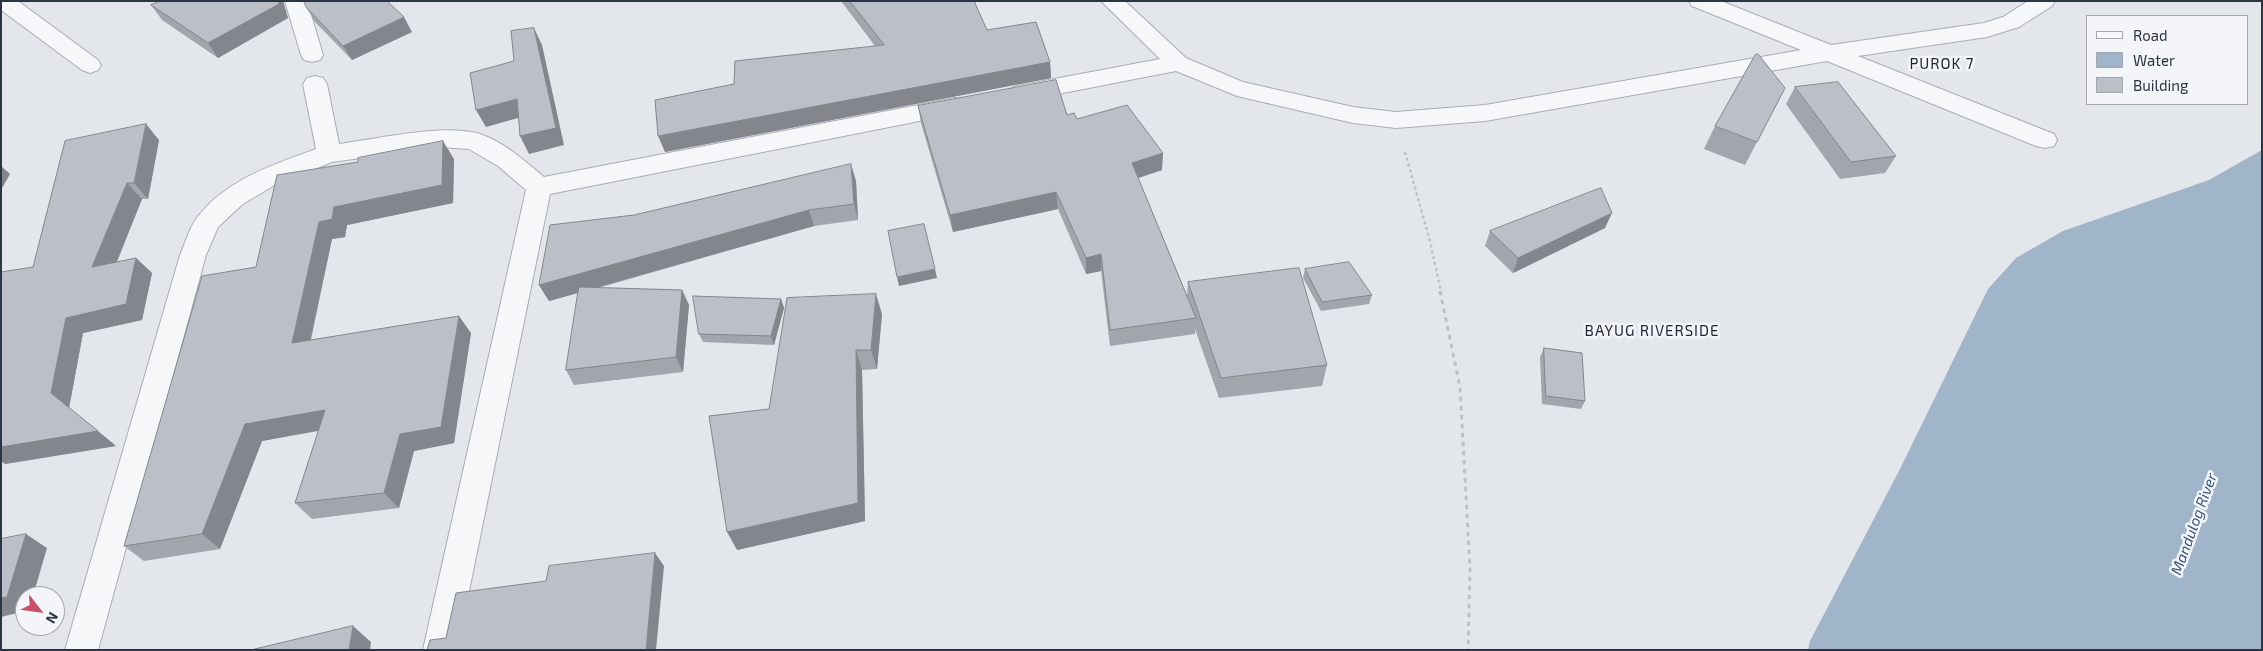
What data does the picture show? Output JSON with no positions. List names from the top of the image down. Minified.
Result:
{"districts":["PUROK 7","BAYUG RIVERSIDE"],"water":["Mandulog River"],"legend":["Road","Water","Building"],"north":"bottom right"}
